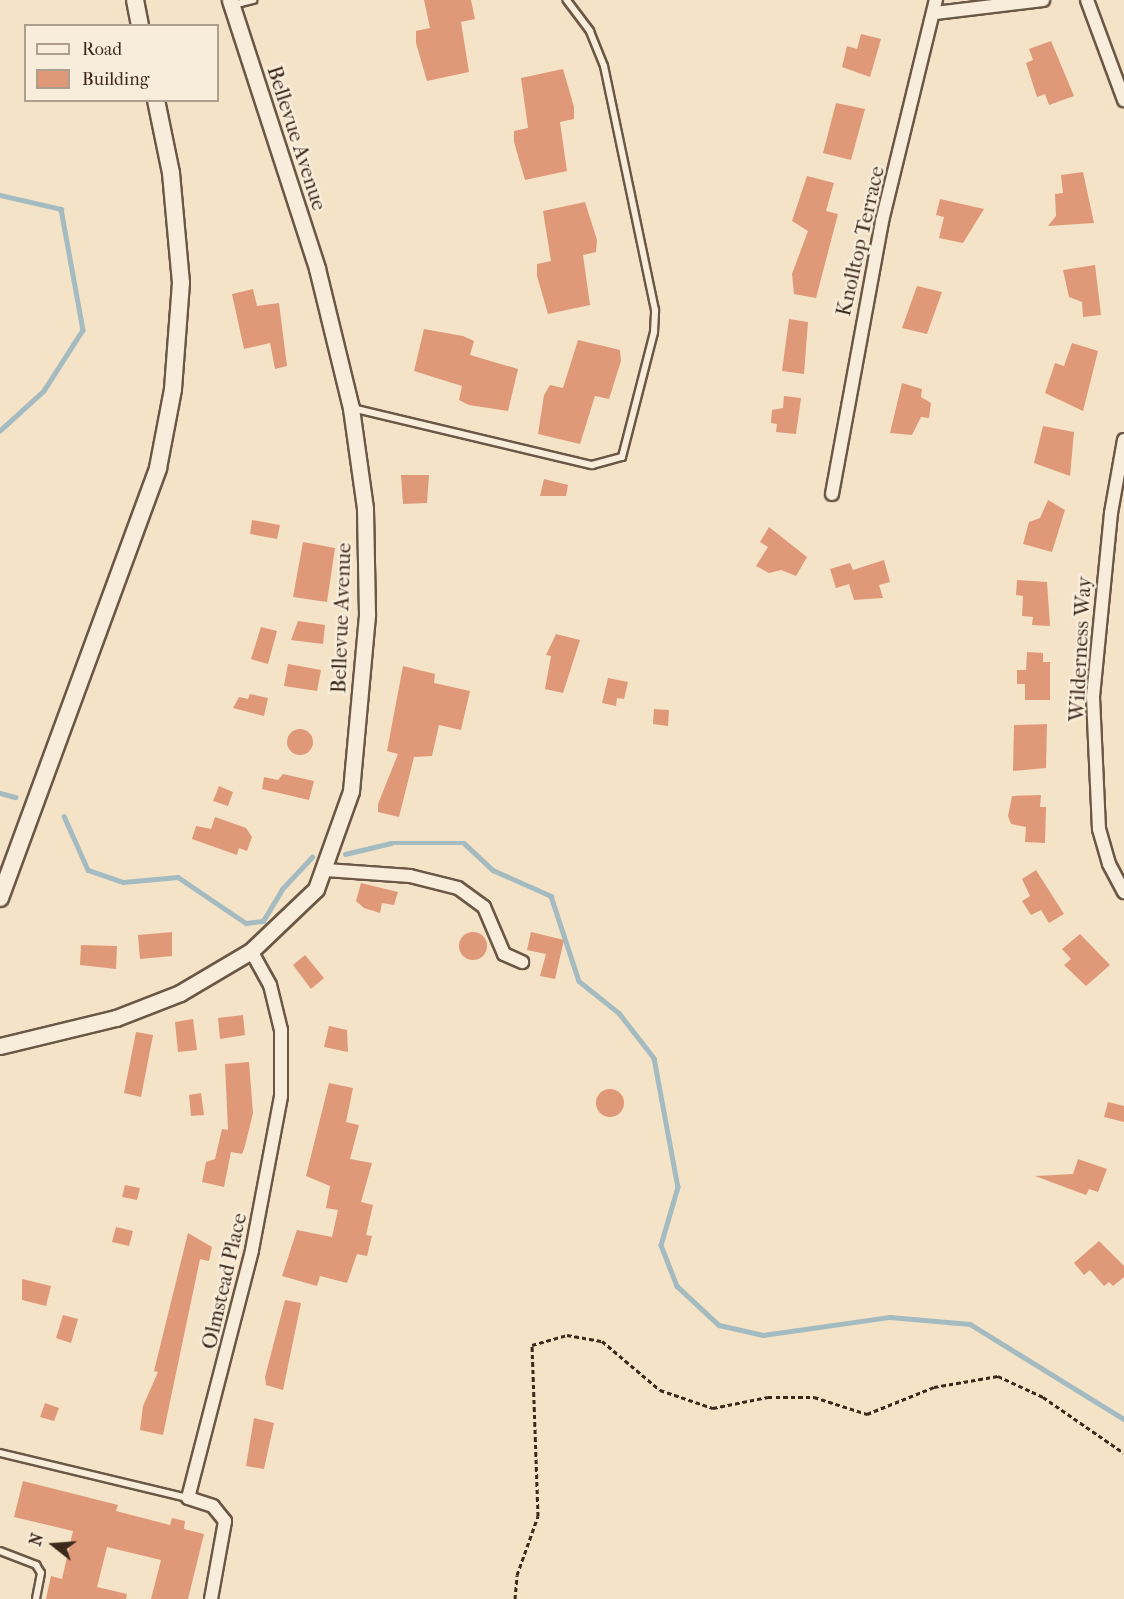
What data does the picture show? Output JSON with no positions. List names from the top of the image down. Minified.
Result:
{"streets":{"street":["Bellevue Avenue","Knolltop Terrace","Wilderness Way","Olmstead Place"]},"crossings":[["Bellevue Avenue","Olmstead Place"]],"legend":["Road","Building"],"north":"left"}
